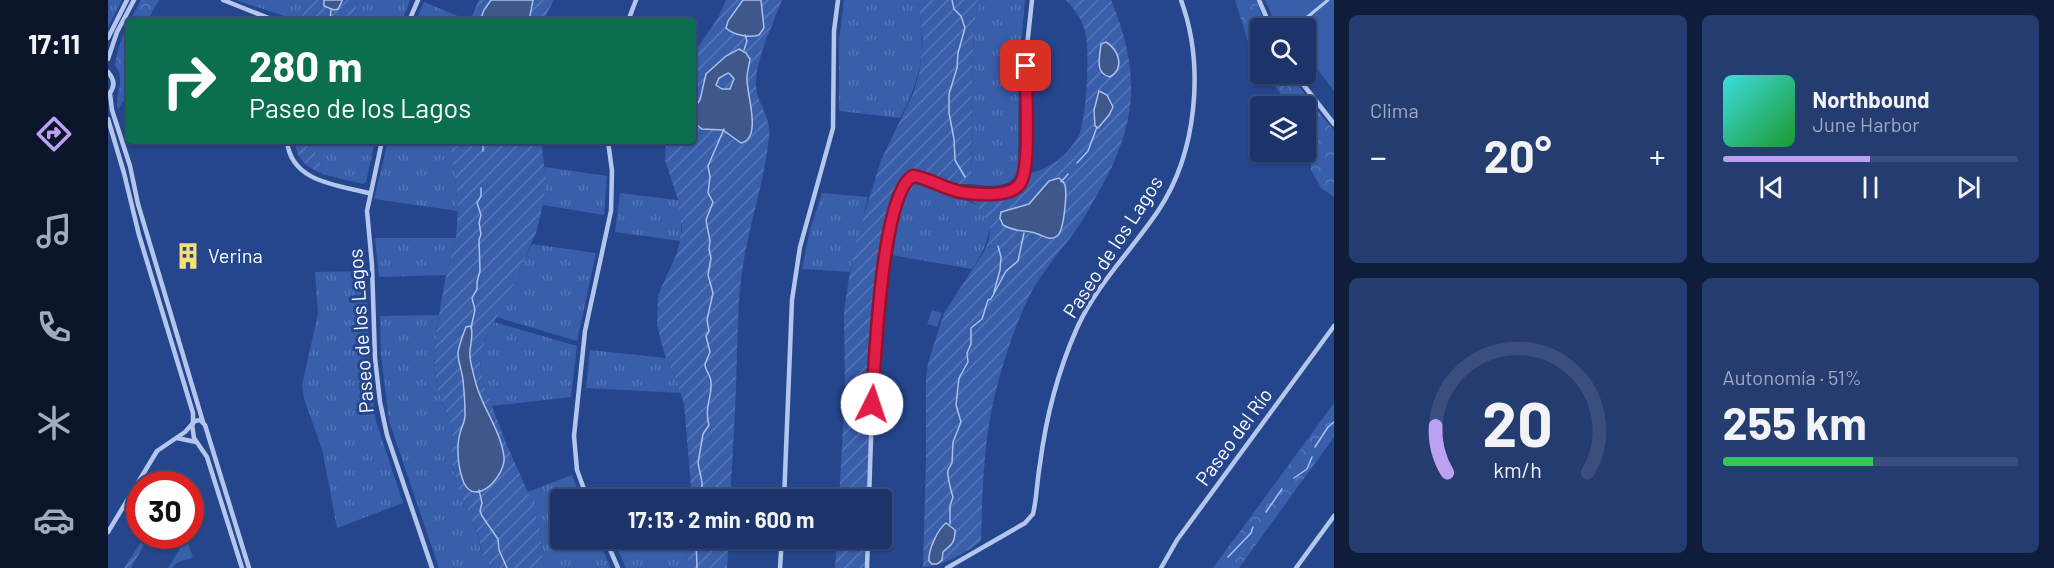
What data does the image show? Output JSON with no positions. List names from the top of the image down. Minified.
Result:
{"streets":{"street":["Paseo de los Lagos","Paseo del Río"]},"places":{"building":["Verina"]},"page":{"tabs":"17:11","tile":["Clima",["Autonomía · 51%","255 km"]],"turn":["280 m","Paseo de los Lagos"],"song":["Northbound","June Harbor"],"heat":["−","20°","+"],"limit":"30","trip":"17:13 · 2 min · 600 m","gauge":["20","km/h"]}}
